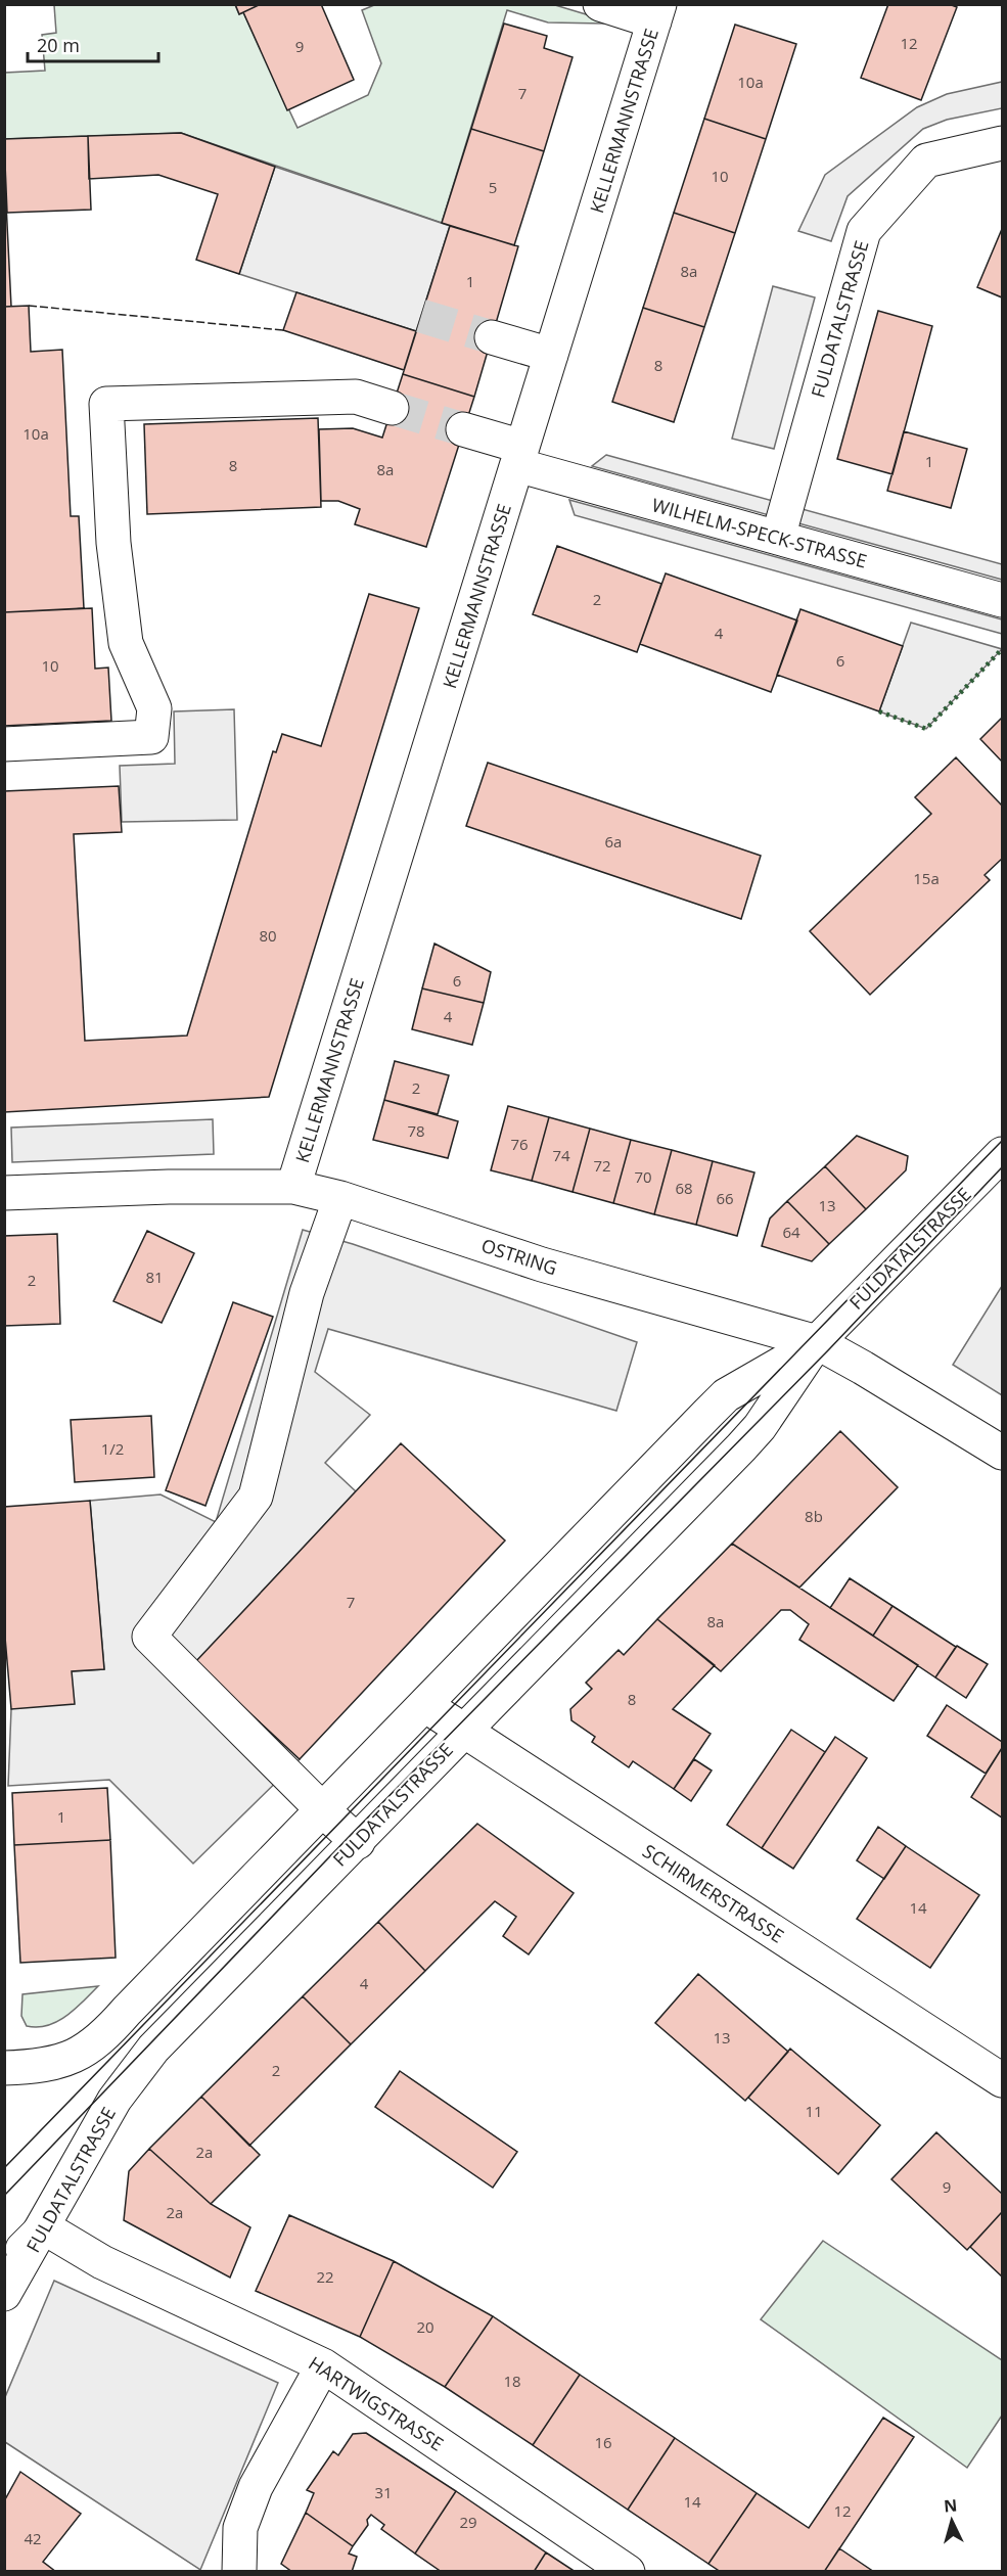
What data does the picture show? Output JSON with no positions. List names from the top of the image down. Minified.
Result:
{"streets":{"street":["KELLERMANNSTRASSE","FULDATALSTRASSE","WILHELM-SPECK-STRASSE","OSTRING","SCHIRMERSTRASSE","HARTWIGSTRASSE"]},"crossings":[["KELLERMANNSTRASSE","WILHELM-SPECK-STRASSE"],["KELLERMANNSTRASSE","OSTRING"],["FULDATALSTRASSE","WILHELM-SPECK-STRASSE"],["FULDATALSTRASSE","OSTRING"],["FULDATALSTRASSE","SCHIRMERSTRASSE"],["FULDATALSTRASSE","HARTWIGSTRASSE"]],"house_numbers":["12","9","10a","7","10","5","8a","1","8","10a","1","8","8a","2","4","6","10","6a","15a","80","6","4","2","78","76","74","72","70","68","66","13","64","81","2","1/2","8b","7","8a","8","1","14","4","13","2","11","2a","9","2a","22","20","18","16","31","14","12","29","42"],"scale_bar":"20 m","north":"top"}
